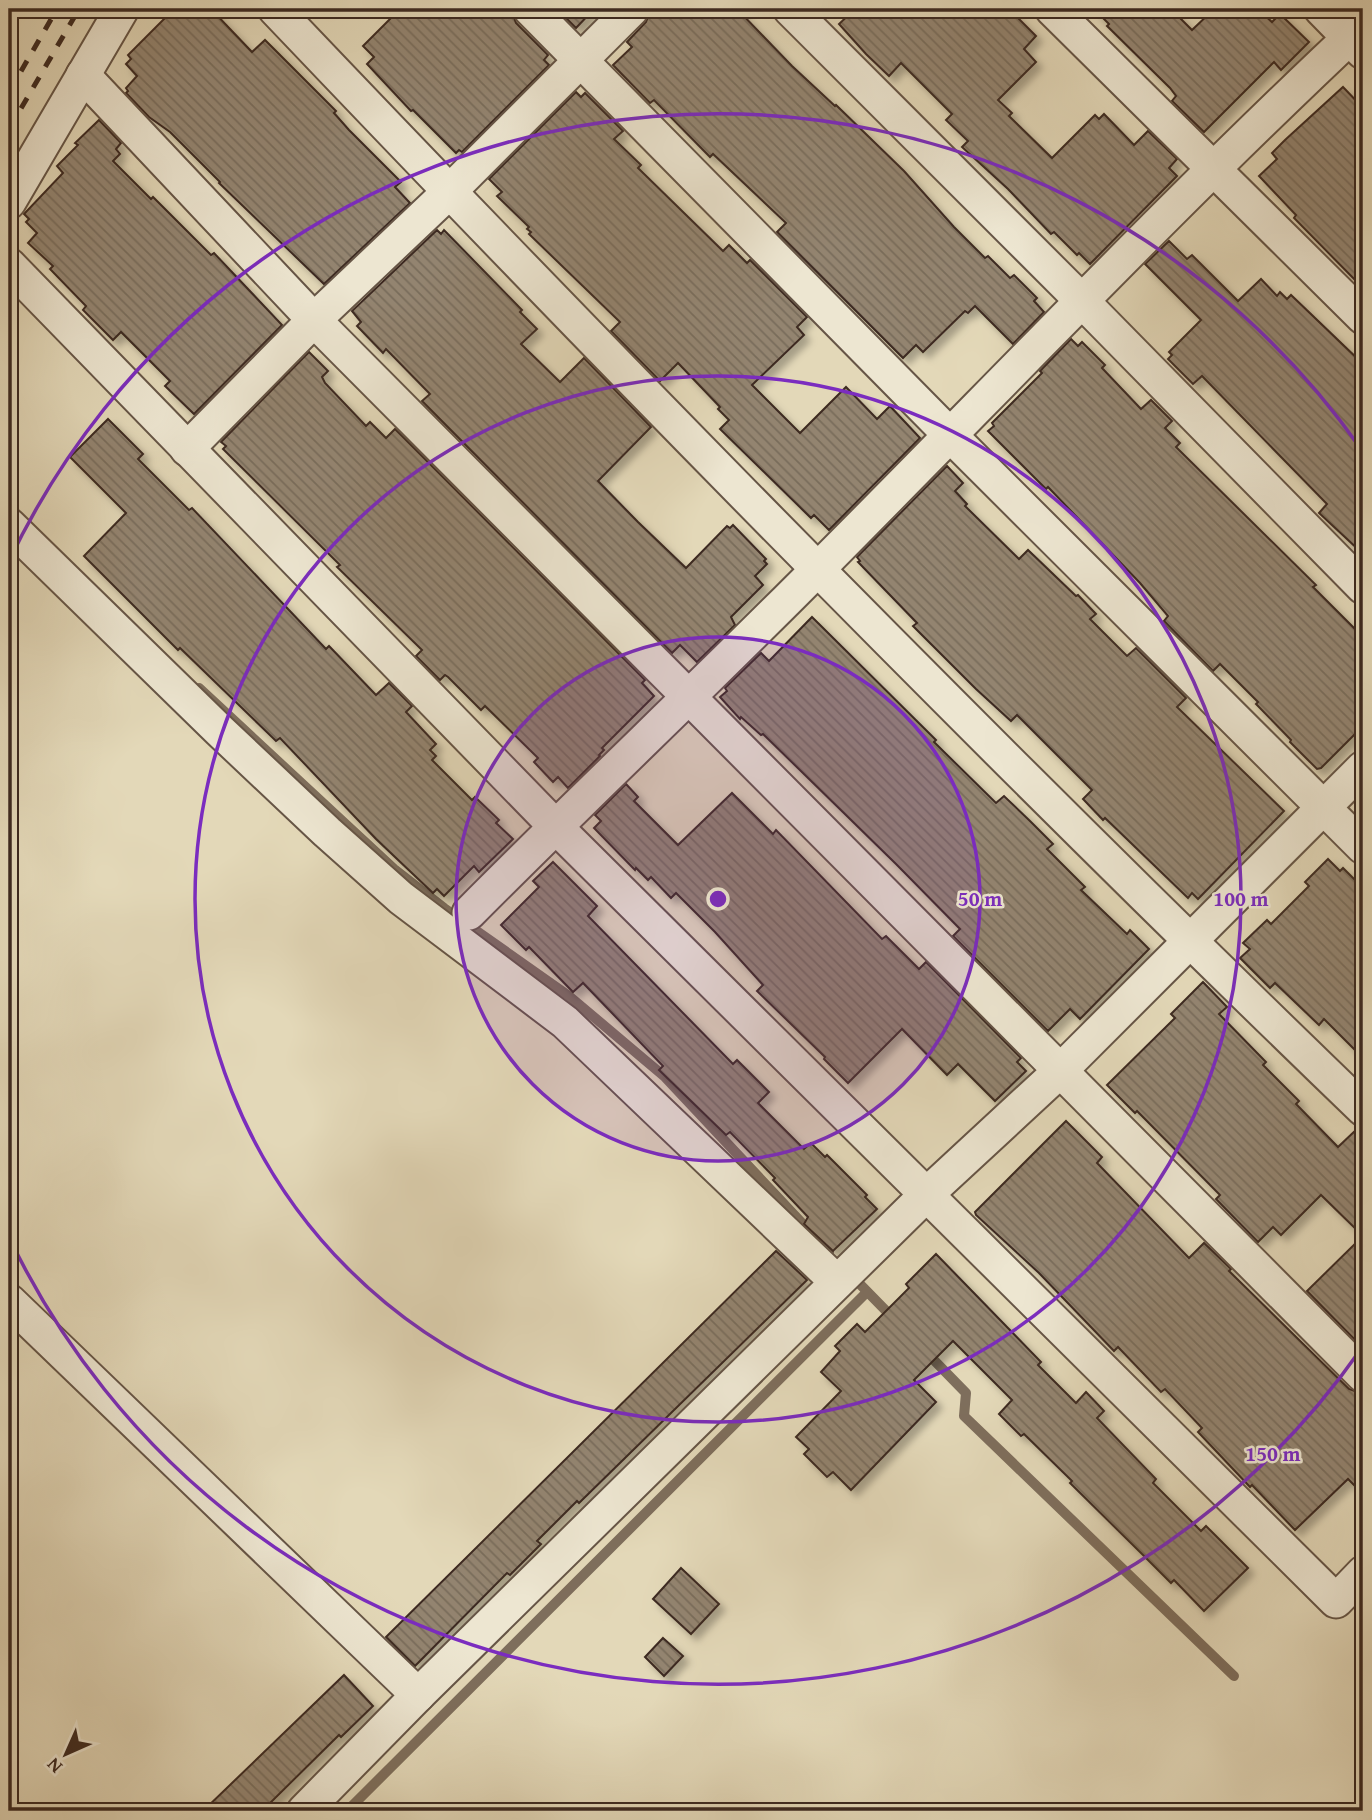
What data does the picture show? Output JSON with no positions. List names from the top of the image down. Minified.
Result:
{"north":"bottom left","rings":["50 m","100 m","150 m"]}
